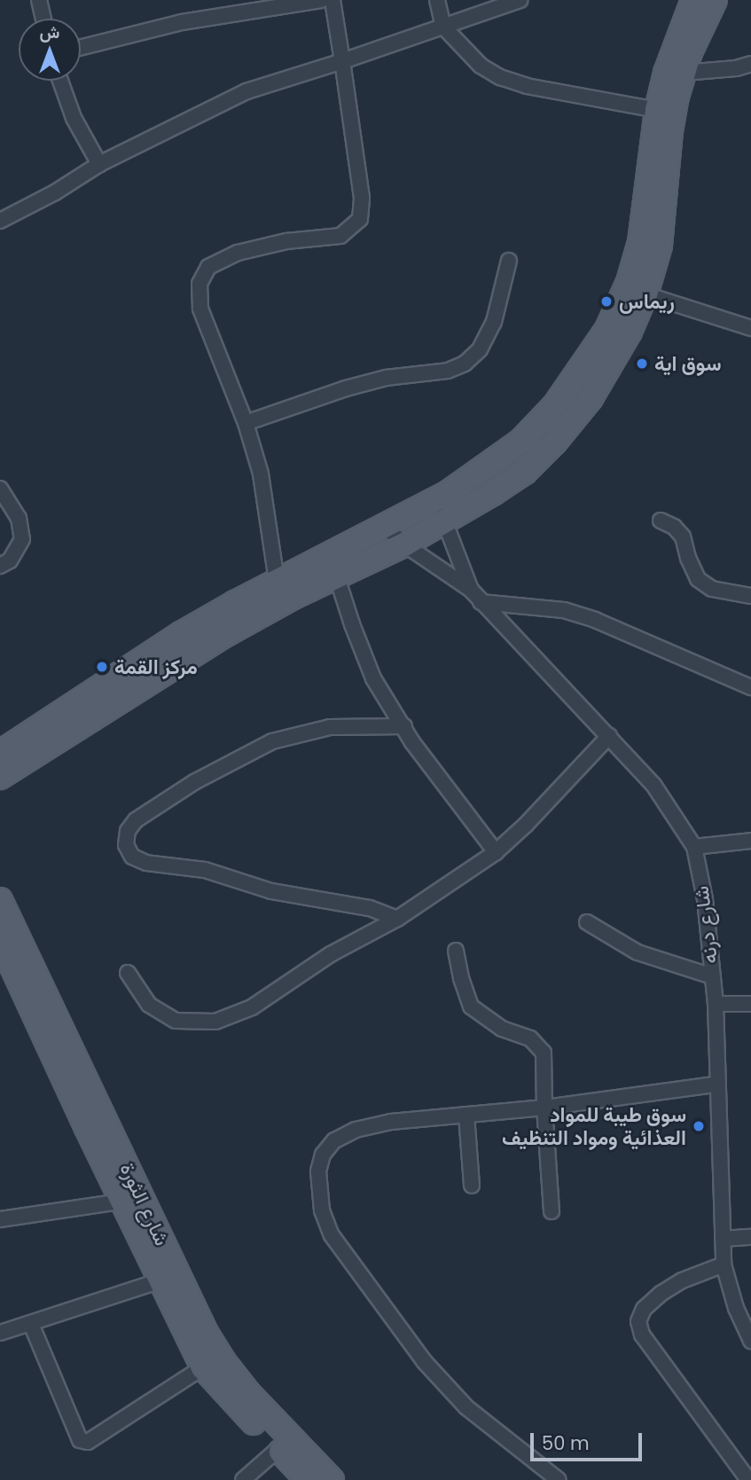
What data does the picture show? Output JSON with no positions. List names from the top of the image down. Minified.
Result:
{"streets":{"main road":["شارع الثورة"],"street":["شارع درنه"]},"places":["ريماس","سوق اية","مركز القمة","سوق طيبة للمواد العذائية ومواد التنظيف"],"scale_bar":"50 m","north":"top"}
